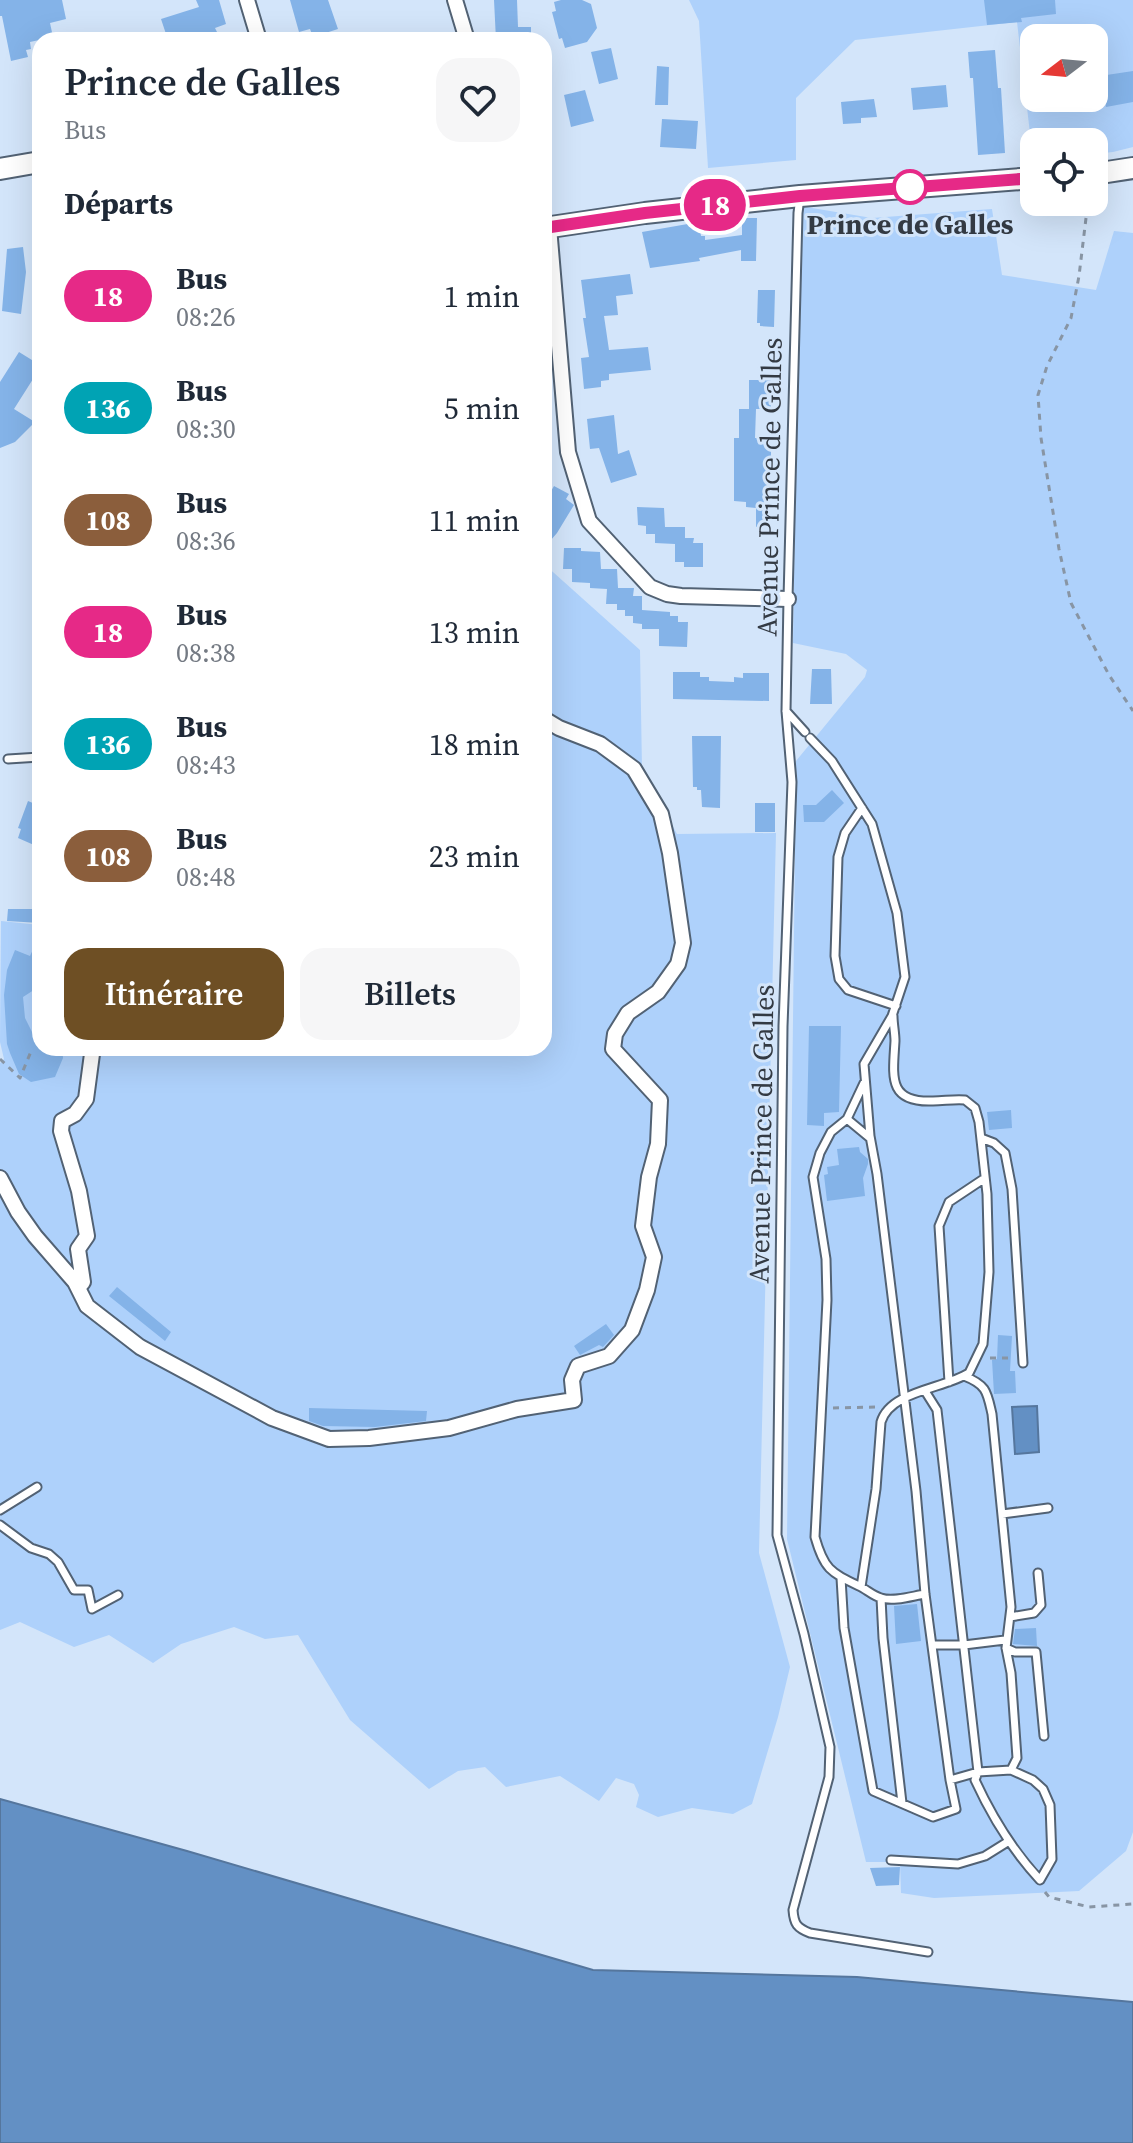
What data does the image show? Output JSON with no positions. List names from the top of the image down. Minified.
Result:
{"streets":{"lane":["Avenue Prince de Galles"]},"places":["Prince de Galles"],"lines":["bus line 18"],"north":"left","page":{"on_map":"18","heading":[["Prince de Galles","Bus"],"Départs"],"list":[{"mark":"18","name":"Bus","note":"08:26","value":"1 min"},{"mark":"136","name":"Bus","note":"08:30","value":"5 min"},{"mark":"108","name":"Bus","note":"08:36","value":"11 min"},{"mark":"18","name":"Bus","note":"08:38","value":"13 min"},{"mark":"136","name":"Bus","note":"08:43","value":"18 min"},{"mark":"108","name":"Bus","note":"08:48","value":"23 min"}],"buttons":["Itinéraire","Billets"]}}
